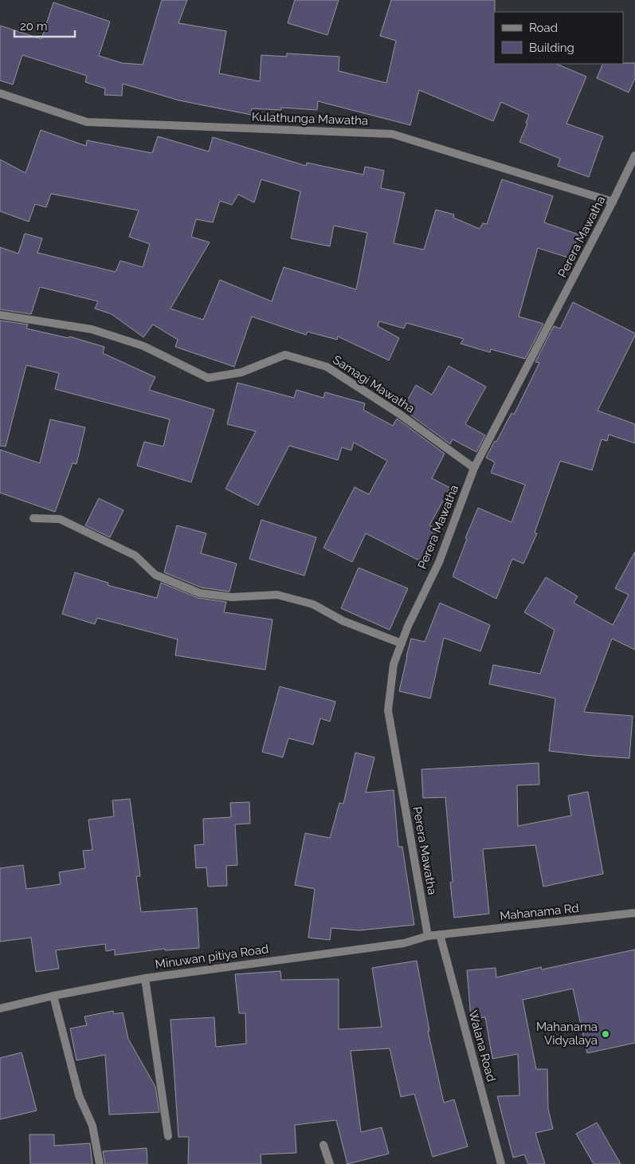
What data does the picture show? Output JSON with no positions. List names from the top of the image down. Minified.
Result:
{"streets":{"street":["Kulathunga Mawatha","Perera Mawatha","Samagi Mawatha","Mahanama Rd","Minuwan pitiya Road","Walana Road"]},"crossings":[["Kulathunga Mawatha","Perera Mawatha"],["Perera Mawatha","Samagi Mawatha"],["Perera Mawatha","Mahanama Rd"],["Perera Mawatha","Minuwan pitiya Road"],["Mahanama Rd","Minuwan pitiya Road"],["Mahanama Rd","Walana Road"]],"places":["Mahanama Vidyalaya"],"legend":["Road","Building"],"scale_bar":"20 m"}
